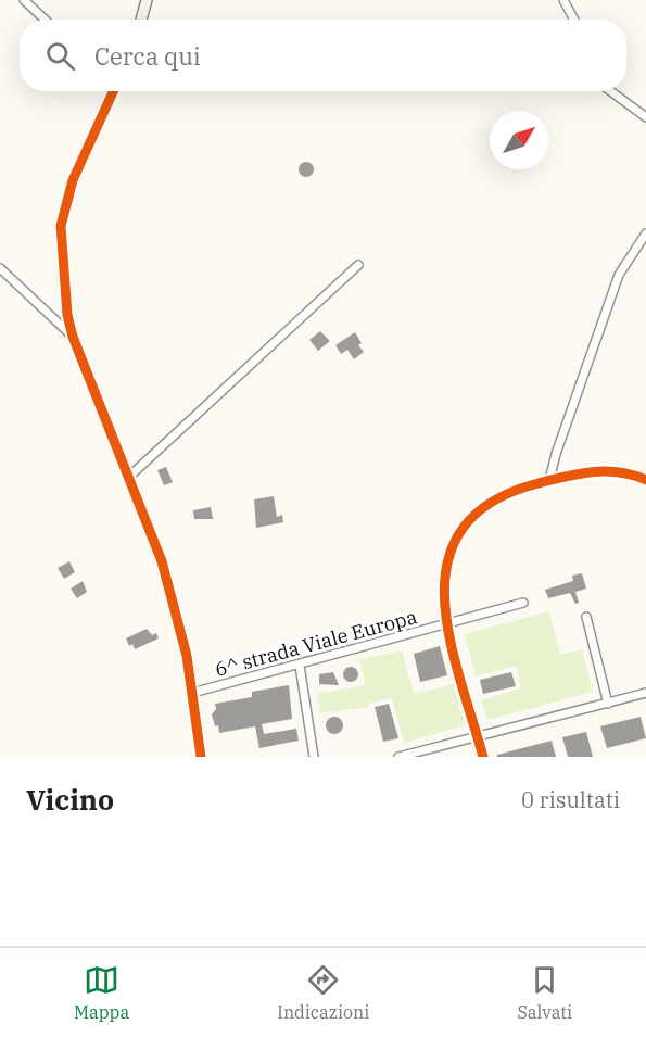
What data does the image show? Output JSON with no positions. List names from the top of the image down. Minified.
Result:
{"streets":{"street":["6^ strada Viale Europa"]},"north":"top right","page":{"search":"Cerca qui","heading":["Vicino","0 risultati"],"nav":["Mappa","Indicazioni","Salvati"]}}
